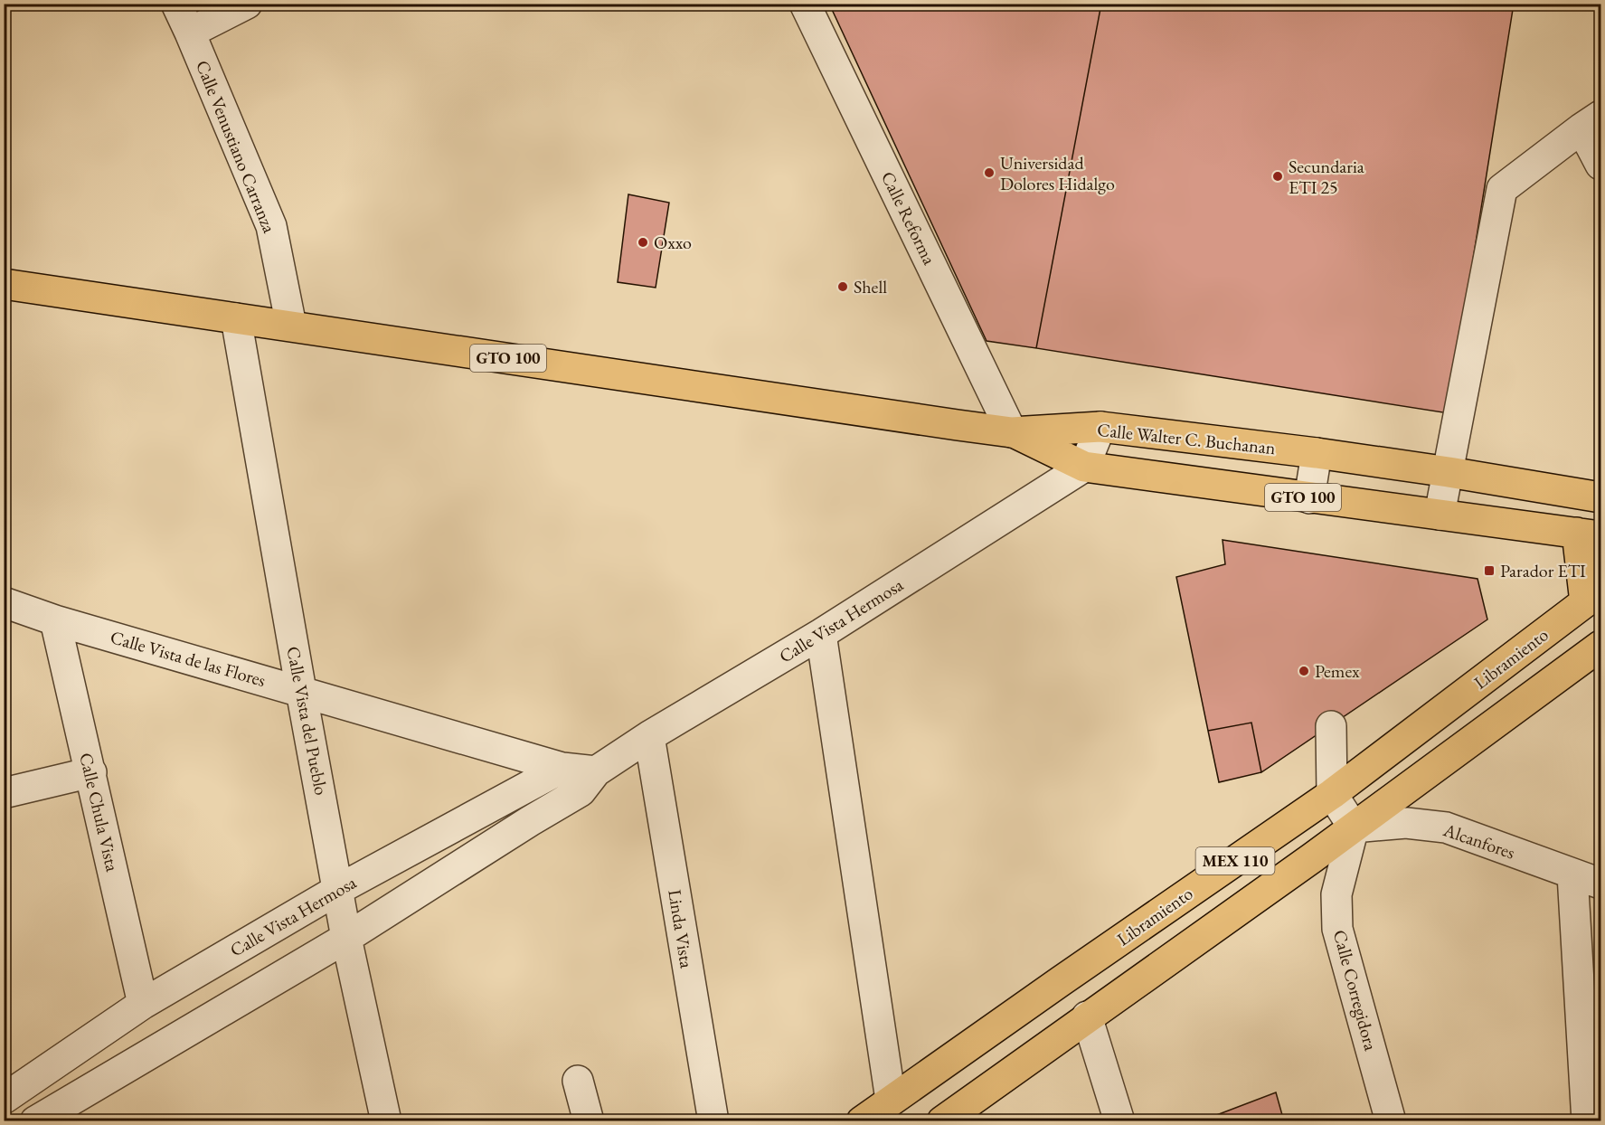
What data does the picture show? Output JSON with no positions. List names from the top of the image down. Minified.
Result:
{"streets":{"main road":["GTO 100","Calle Walter C. Buchanan","Libramiento","MEX 110"],"street":["Calle Venustiano Carranza","Calle Reforma","Calle Vista Hermosa","Calle Vista de las Flores","Calle Vista del Pueblo","Calle Chula Vista","Alcanfores","Linda Vista","Calle Corregidora"]},"crossings":[["Calle Venustiano Carranza","GTO 100"],["Calle Reforma","GTO 100"],["Calle Reforma","Calle Walter C. Buchanan"],["GTO 100","Calle Walter C. Buchanan"],["GTO 100","Calle Vista Hermosa"],["GTO 100","Calle Vista del Pueblo"],["Calle Vista Hermosa","Calle Vista de las Flores"],["Calle Vista Hermosa","Calle Vista del Pueblo"],["Calle Vista Hermosa","Calle Chula Vista"],["Calle Vista Hermosa","Linda Vista"],["Calle Vista de las Flores","Calle Vista del Pueblo"],["Calle Vista de las Flores","Calle Chula Vista"],["Alcanfores","MEX 110"],["Alcanfores","Calle Corregidora"],["MEX 110","Calle Corregidora"]],"places":{"other":["Universidad Dolores Hidalgo","Secundaria ETI 25","Oxxo","Shell","Pemex"],"transit":["Parador ETI"]}}
